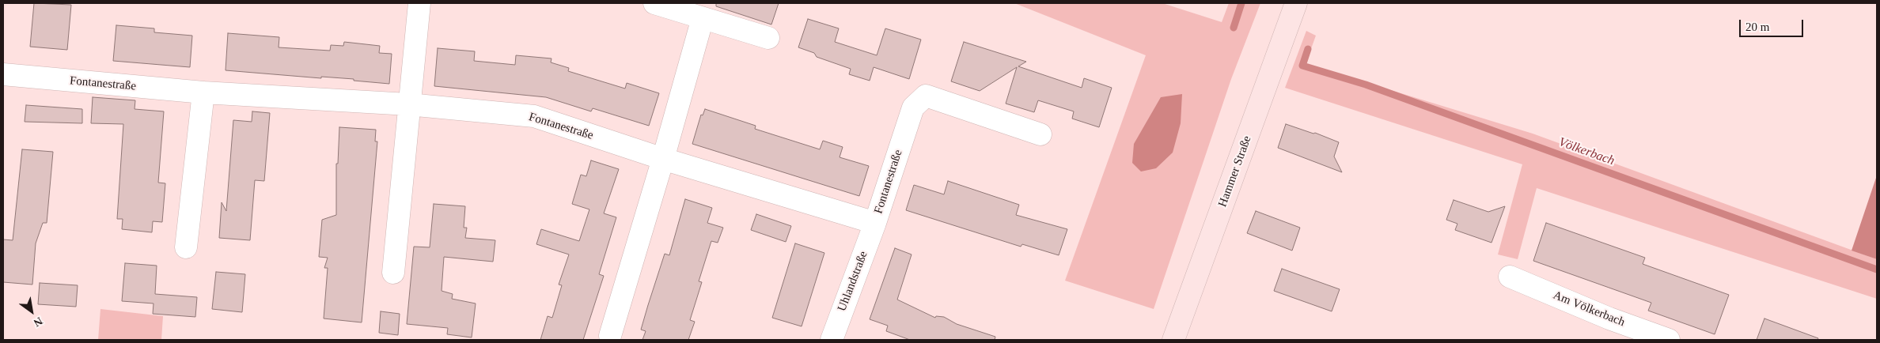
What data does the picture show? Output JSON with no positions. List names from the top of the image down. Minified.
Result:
{"streets":{"main road":["Hammer Straße"],"street":["Fontanestraße","Uhlandstraße","Am Völkerbach"]},"crossings":[["Fontanestraße","Uhlandstraße"]],"water":["Völkerbach"],"scale_bar":"20 m","north":"bottom right"}
